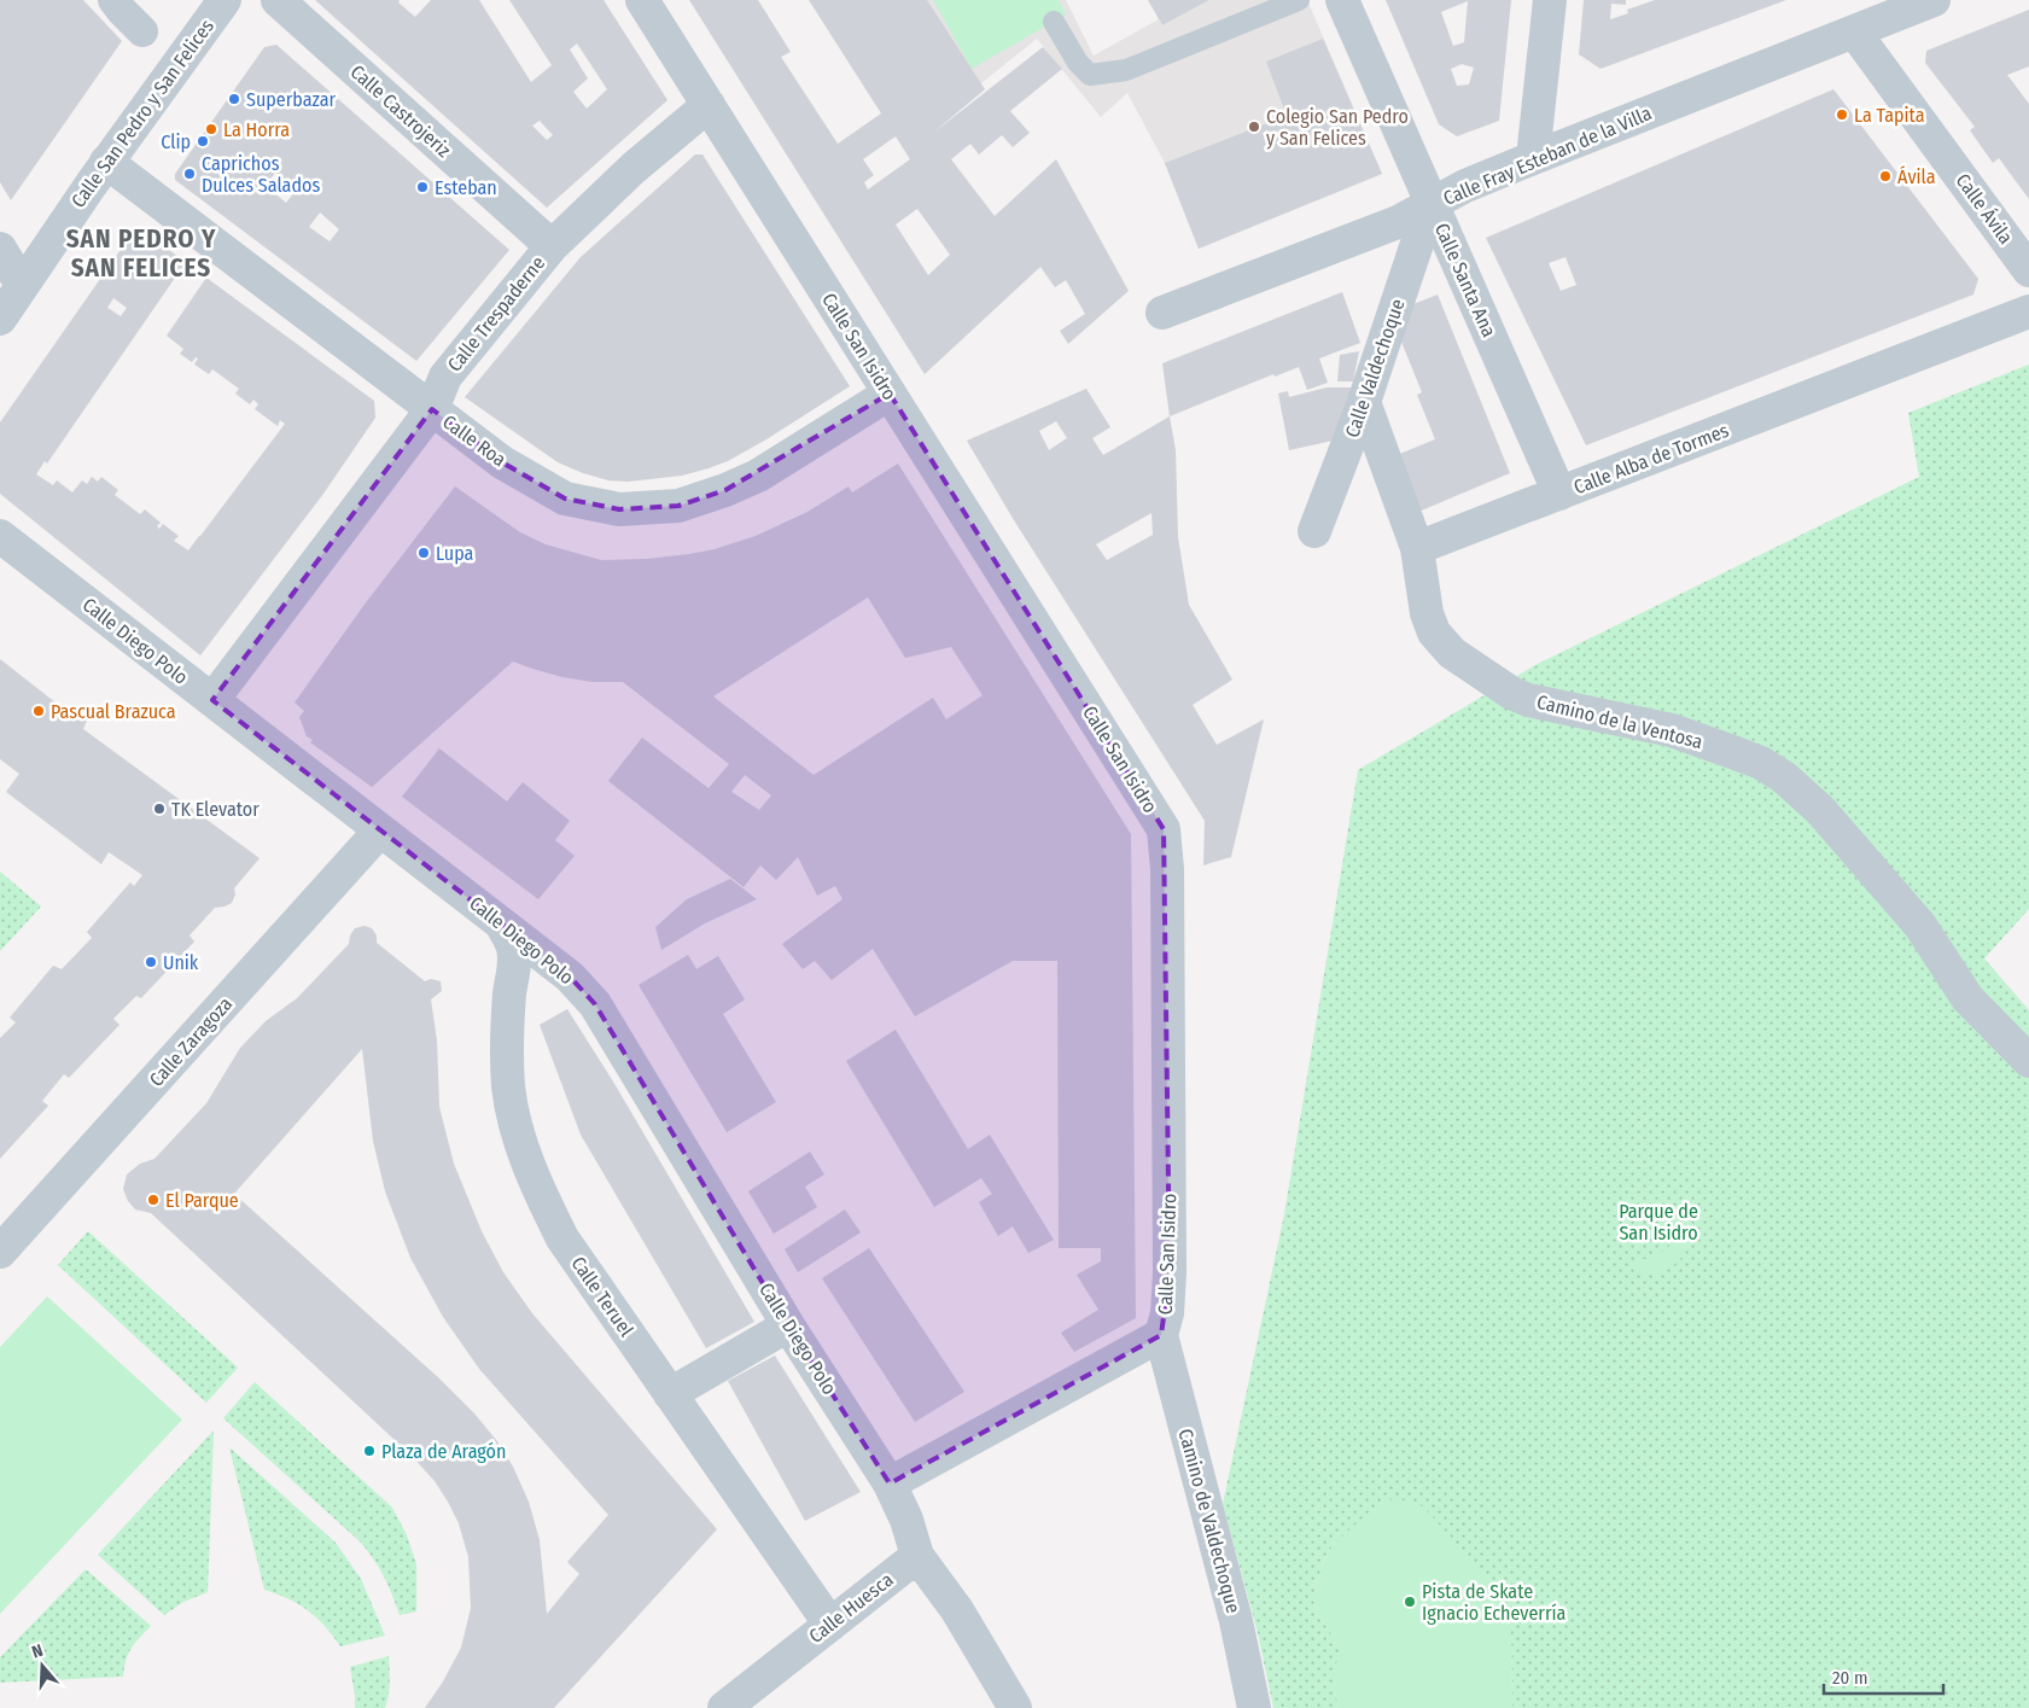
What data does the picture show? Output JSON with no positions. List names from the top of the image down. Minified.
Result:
{"streets":{"street":["Calle Castrojeriz","Calle San Pedro y San Felices","Calle Fray Esteban de la Villa","Calle Ávila","Calle Santa Ana","Calle Trespaderne","Calle San Isidro","Calle Valdechoque","Calle Roa","Calle Alba de Tormes","Calle Diego Polo","Camino de la Ventosa","Calle Zaragoza","Calle Teruel","Camino de Valdechoque","Calle Huesca"]},"crossings":[["Calle Castrojeriz","Calle Trespaderne"],["Calle San Pedro y San Felices","Calle Roa"],["Calle Fray Esteban de la Villa","Calle Ávila"],["Calle Fray Esteban de la Villa","Calle Santa Ana"],["Calle Fray Esteban de la Villa","Calle Valdechoque"],["Calle Santa Ana","Calle Valdechoque"],["Calle Santa Ana","Calle Alba de Tormes"],["Calle Trespaderne","Calle San Isidro"],["Calle Trespaderne","Calle Roa"],["Calle Trespaderne","Calle Diego Polo"],["Calle San Isidro","Calle Roa"],["Calle San Isidro","Calle Diego Polo"],["Calle San Isidro","Camino de Valdechoque"],["Calle Alba de Tormes","Camino de la Ventosa"],["Calle Diego Polo","Calle Zaragoza"],["Calle Diego Polo","Calle Teruel"],["Calle Teruel","Calle Huesca"]],"districts":["SAN PEDRO Y SAN FELICES"],"parks":["Parque de San Isidro"],"places":["Superbazar","La Tapita","Colegio San Pedro y San Felices","La Horra","Clip","Caprichos Dulces Salados","Ávila","Esteban","Lupa","Pascual Brazuca","TK Elevator","Unik","El Parque","Plaza de Aragón","Pista de Skate Ignacio Echeverría"],"scale_bar":"20 m","north":"top"}
